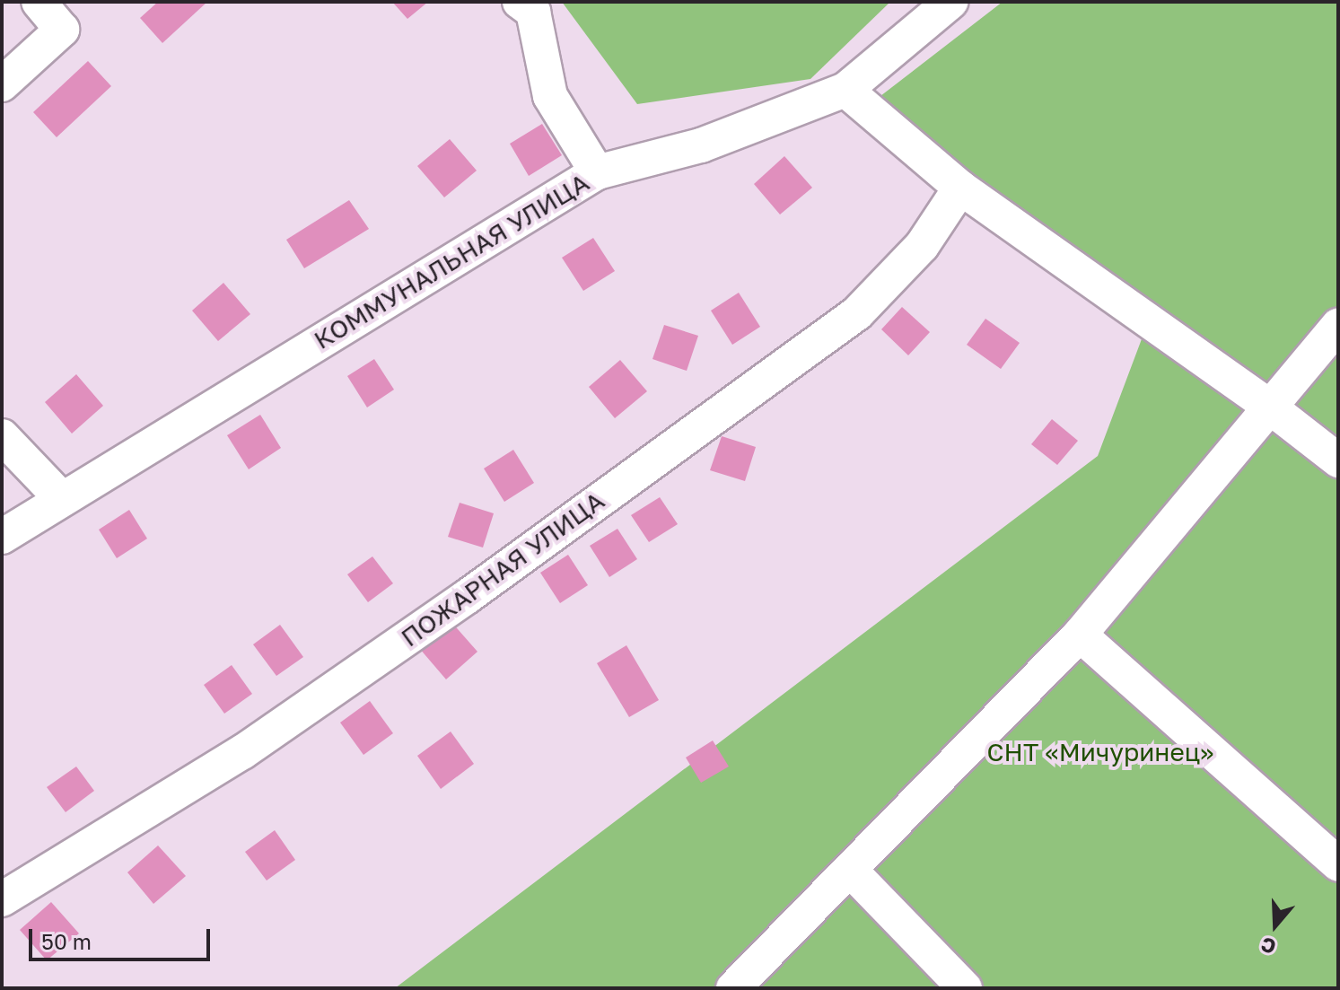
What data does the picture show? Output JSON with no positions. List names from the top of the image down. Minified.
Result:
{"streets":{"street":["КОММУНАЛЬНАЯ УЛИЦА","ПОЖАРНАЯ УЛИЦА"]},"parks":["СНТ «Мичуринец»"],"scale_bar":"50 m","north":"bottom"}
